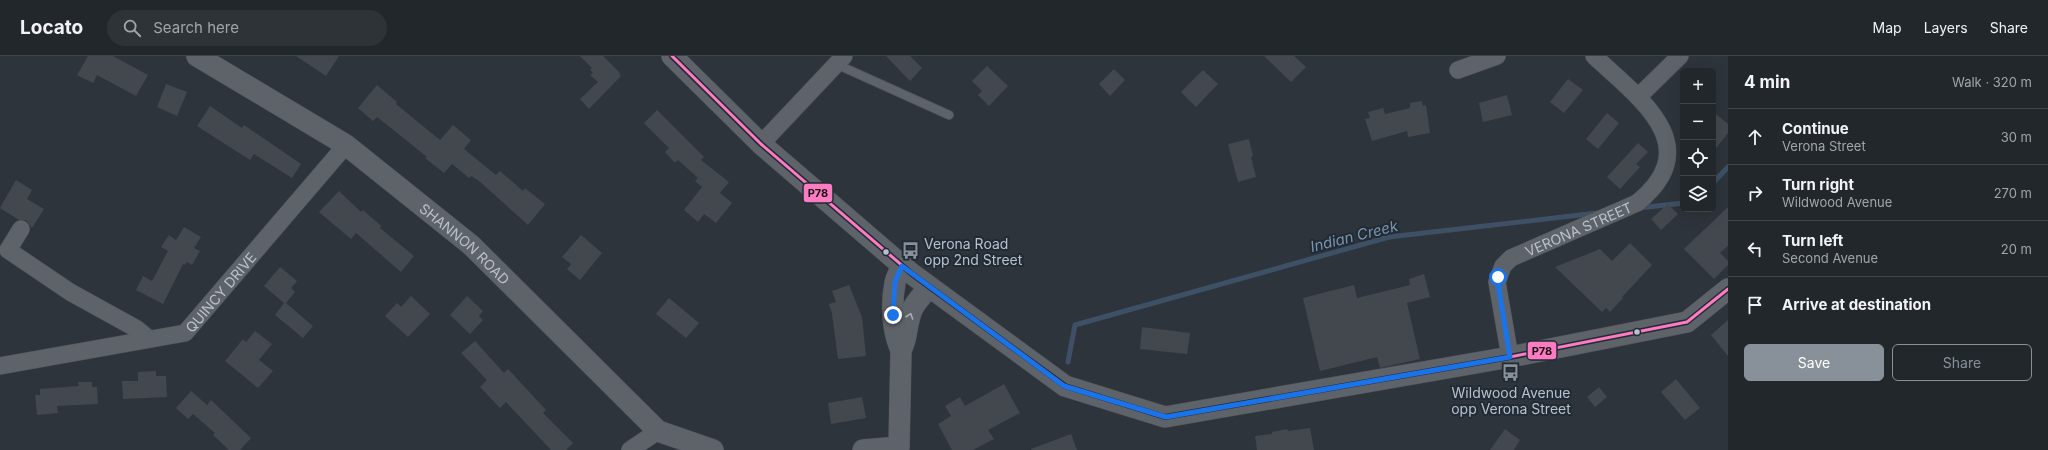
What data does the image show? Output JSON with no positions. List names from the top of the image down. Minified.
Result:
{"streets":{"street":["VERONA STREET","SHANNON ROAD","QUINCY DRIVE"]},"crossings":[["SHANNON ROAD","QUINCY DRIVE"]],"water":["Indian Creek"],"places":{"bus stop":["Verona Road opp 2nd Street","Wildwood Avenue opp Verona Street"]},"lines":["transit line P78"],"page":{"header":"Locato","search":"Search here","nav":["Map","Layers","Share"],"heading":["4 min","Walk · 320 m"],"map_buttons":["+","−"],"list":[["Continue","Verona Street","30 m"],["Turn right","Wildwood Avenue","270 m"],["Turn left","Second Avenue","20 m"],"Arrive at destination"],"buttons":["Save","Share"]}}
